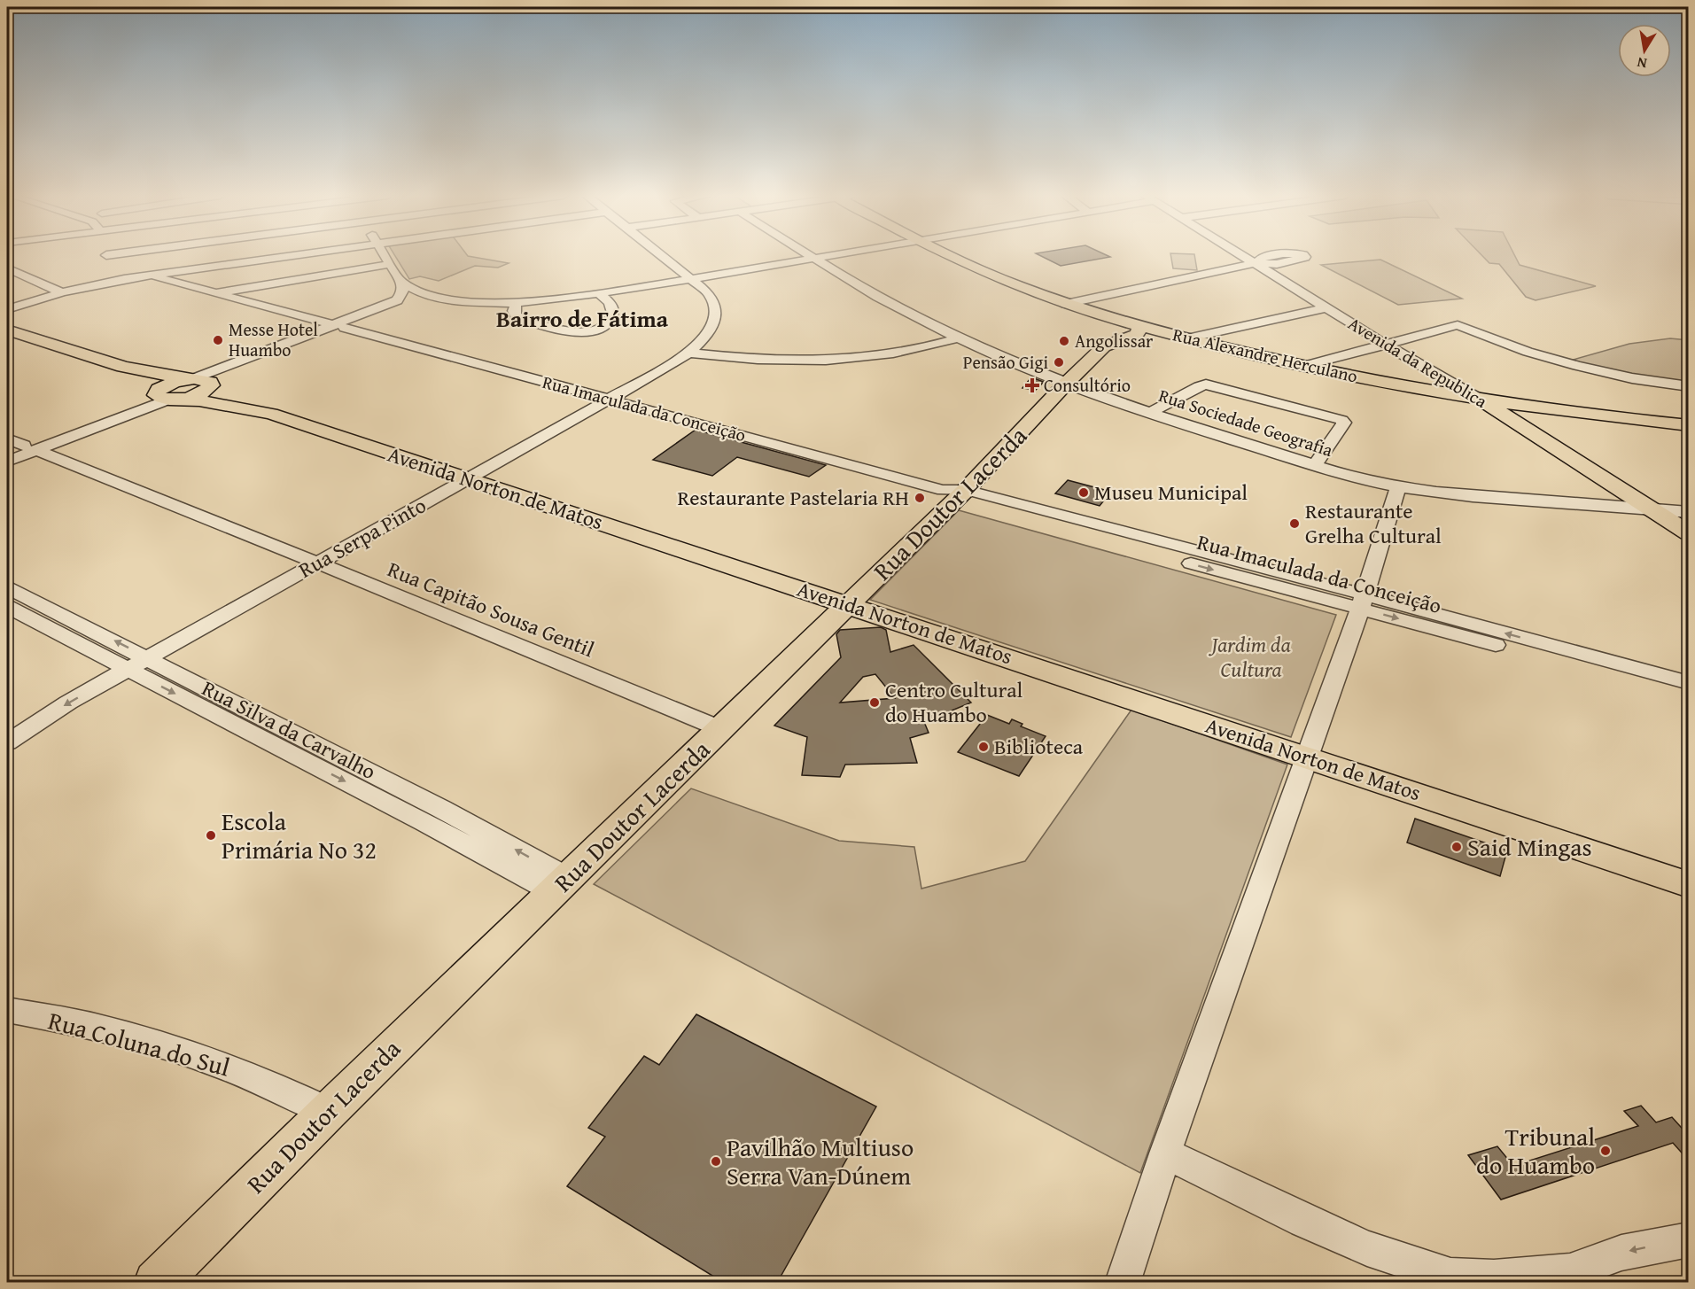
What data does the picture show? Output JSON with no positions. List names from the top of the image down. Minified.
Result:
{"streets":{"main road":["Rua Alexandre Herculano","Avenida da Republica","Avenida Norton de Matos","Rua Doutor Lacerda"],"street":["Rua Imaculada da Conceição","Rua Sociedade Geografia","Rua Serpa Pinto","Rua Capitão Sousa Gentil","Rua Silva da Carvalho","Rua Coluna do Sul"]},"crossings":[["Rua Alexandre Herculano","Avenida da Republica"],["Rua Alexandre Herculano","Rua Doutor Lacerda"],["Avenida da Republica","Rua Sociedade Geografia"],["Rua Imaculada da Conceição","Rua Doutor Lacerda"],["Rua Imaculada da Conceição","Rua Serpa Pinto"],["Rua Sociedade Geografia","Rua Doutor Lacerda"],["Avenida Norton de Matos","Rua Doutor Lacerda"],["Avenida Norton de Matos","Rua Serpa Pinto"],["Rua Doutor Lacerda","Rua Capitão Sousa Gentil"],["Rua Doutor Lacerda","Rua Silva da Carvalho"],["Rua Doutor Lacerda","Rua Coluna do Sul"],["Rua Serpa Pinto","Rua Capitão Sousa Gentil"],["Rua Serpa Pinto","Rua Silva da Carvalho"]],"districts":["Bairro de Fátima"],"parks":["Jardim da Cultura"],"places":{"other":["Messe Hotel Huambo","Angolissar","Pensão Gigi","Museu Municipal","Restaurante Pastelaria RH","Restaurante Grelha Cultural","Centro Cultural do Huambo","Biblioteca","Escola Primária No 32","Said Mingas","Tribunal do Huambo","Pavilhão Multiuso Serra Van-Dúnem"],"health":["Consultório"]},"north":"bottom"}
